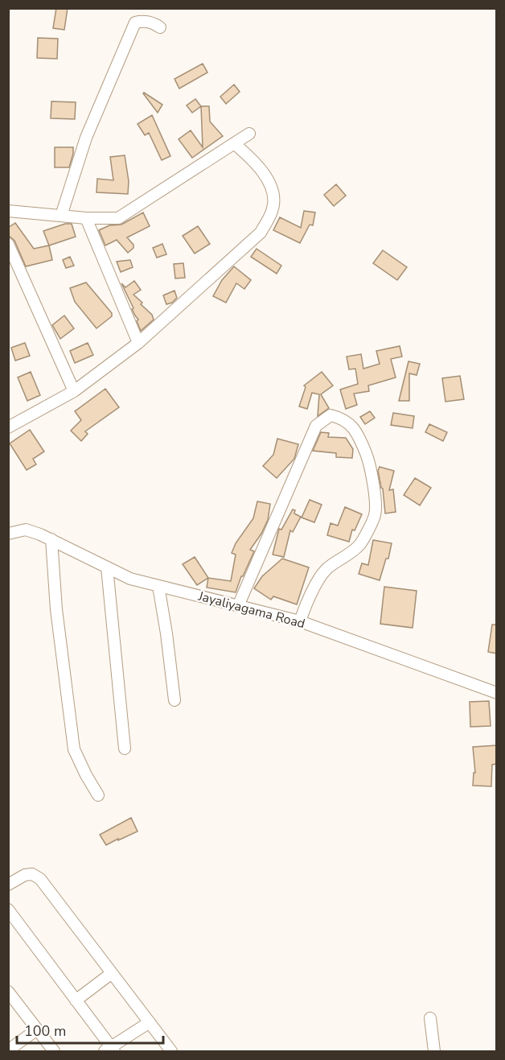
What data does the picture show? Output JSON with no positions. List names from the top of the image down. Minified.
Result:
{"streets":{"street":["Jayaliyagama Road"]},"scale_bar":"100 m"}
